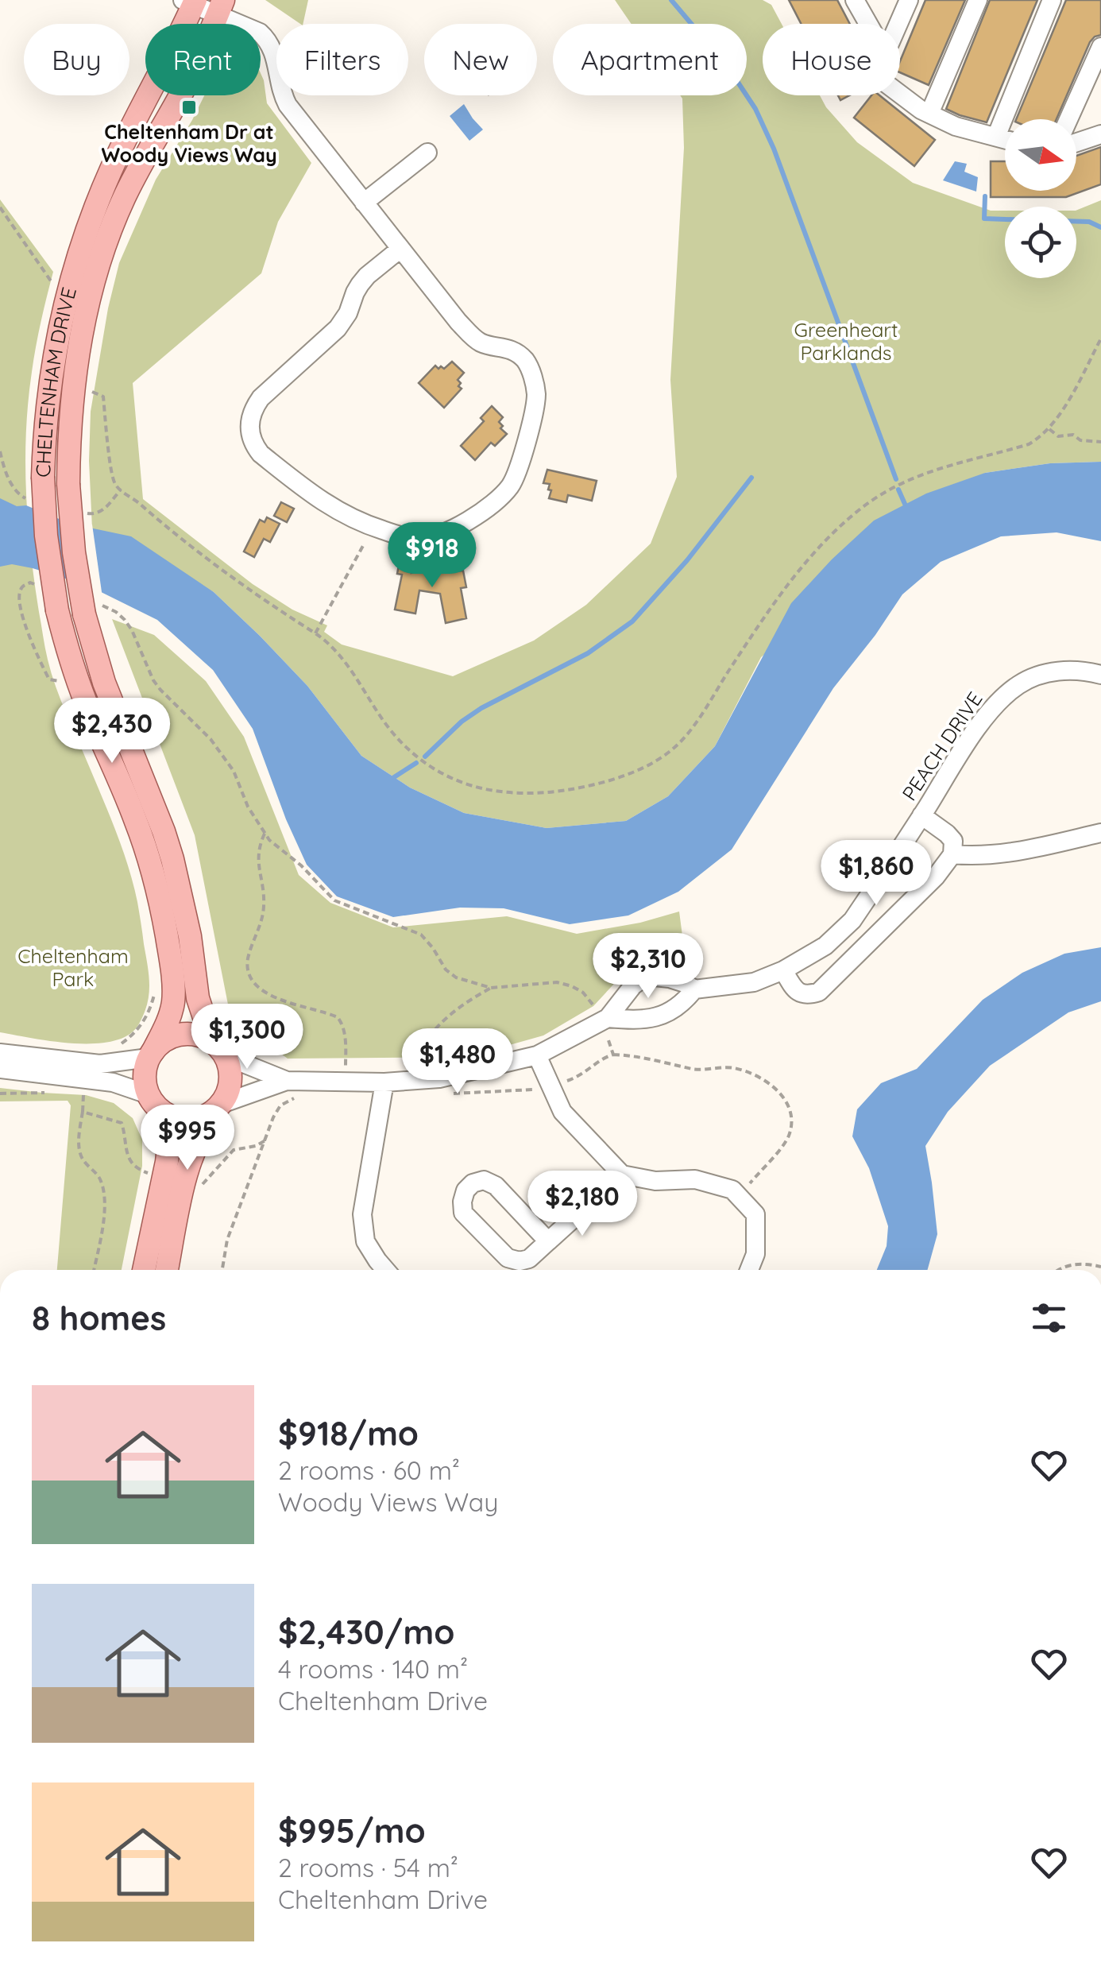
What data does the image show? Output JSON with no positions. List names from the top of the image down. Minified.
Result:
{"streets":{"main road":["CHELTENHAM DRIVE"],"street":["PEACH DRIVE"]},"crossings":[["CHELTENHAM DRIVE","PEACH DRIVE"]],"parks":["Greenheart Parklands","Cheltenham Park"],"places":{"transit":["Cheltenham Dr at Woody Views Way"]},"north":"right","page":{"chip":["Buy","Rent","Filters","New","Apartment","House"],"price":["$918","$2,430","$1,860","$2,310","$1,300","$1,480","$995","$2,180"],"heading":"8 homes","list":[{"name":"$918/mo","note":"2 rooms · 60 m² · Woody Views Way"},{"name":"$2,430/mo","note":"4 rooms · 140 m² · Cheltenham Drive"},{"name":"$995/mo","note":"2 rooms · 54 m² · Cheltenham Drive"}]}}
